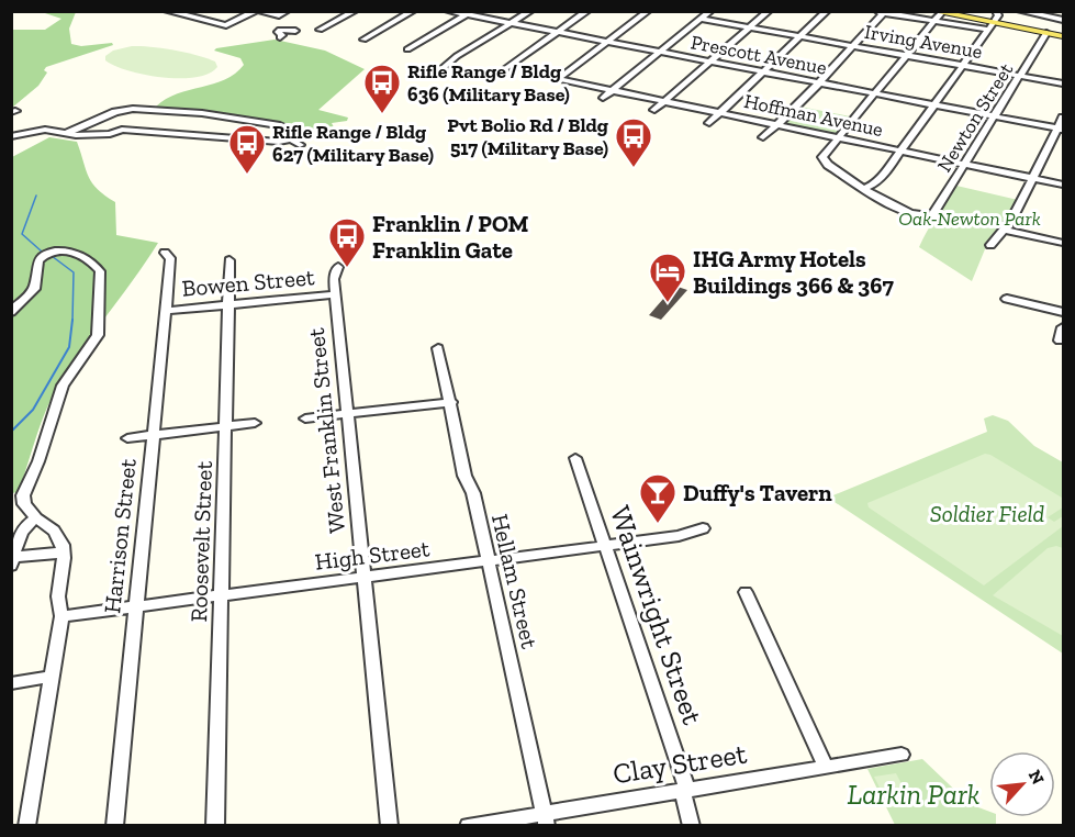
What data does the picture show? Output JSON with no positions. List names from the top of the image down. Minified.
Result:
{"streets":{"street":["Irving Avenue","Prescott Avenue","Hoffman Avenue","Newton Street","Bowen Street","West Franklin Street","Harrison Street","Roosevelt Street","High Street","Hellam Street","Wainwright Street","Clay Street"]},"crossings":[["Irving Avenue","Newton Street"],["Prescott Avenue","Hoffman Avenue"],["Prescott Avenue","Newton Street"],["Hoffman Avenue","Newton Street"],["Bowen Street","West Franklin Street"],["Bowen Street","Harrison Street"],["Bowen Street","Roosevelt Street"],["West Franklin Street","High Street"],["Harrison Street","High Street"],["Roosevelt Street","High Street"],["High Street","Hellam Street"],["High Street","Wainwright Street"],["Hellam Street","Clay Street"],["Wainwright Street","Clay Street"]],"parks":["Oak-Newton Park","Soldier Field","Larkin Park"],"places":{"bus stop":["Rifle Range / Bldg 636 (Military Base)","Pvt Bolio Rd / Bldg 517 (Military Base)","Rifle Range / Bldg 627 (Military Base)","Franklin / POM Franklin Gate"],"hotel":["IHG Army Hotels Buildings 366 & 367"],"bar":["Duffy's Tavern"]},"north":"top right"}
